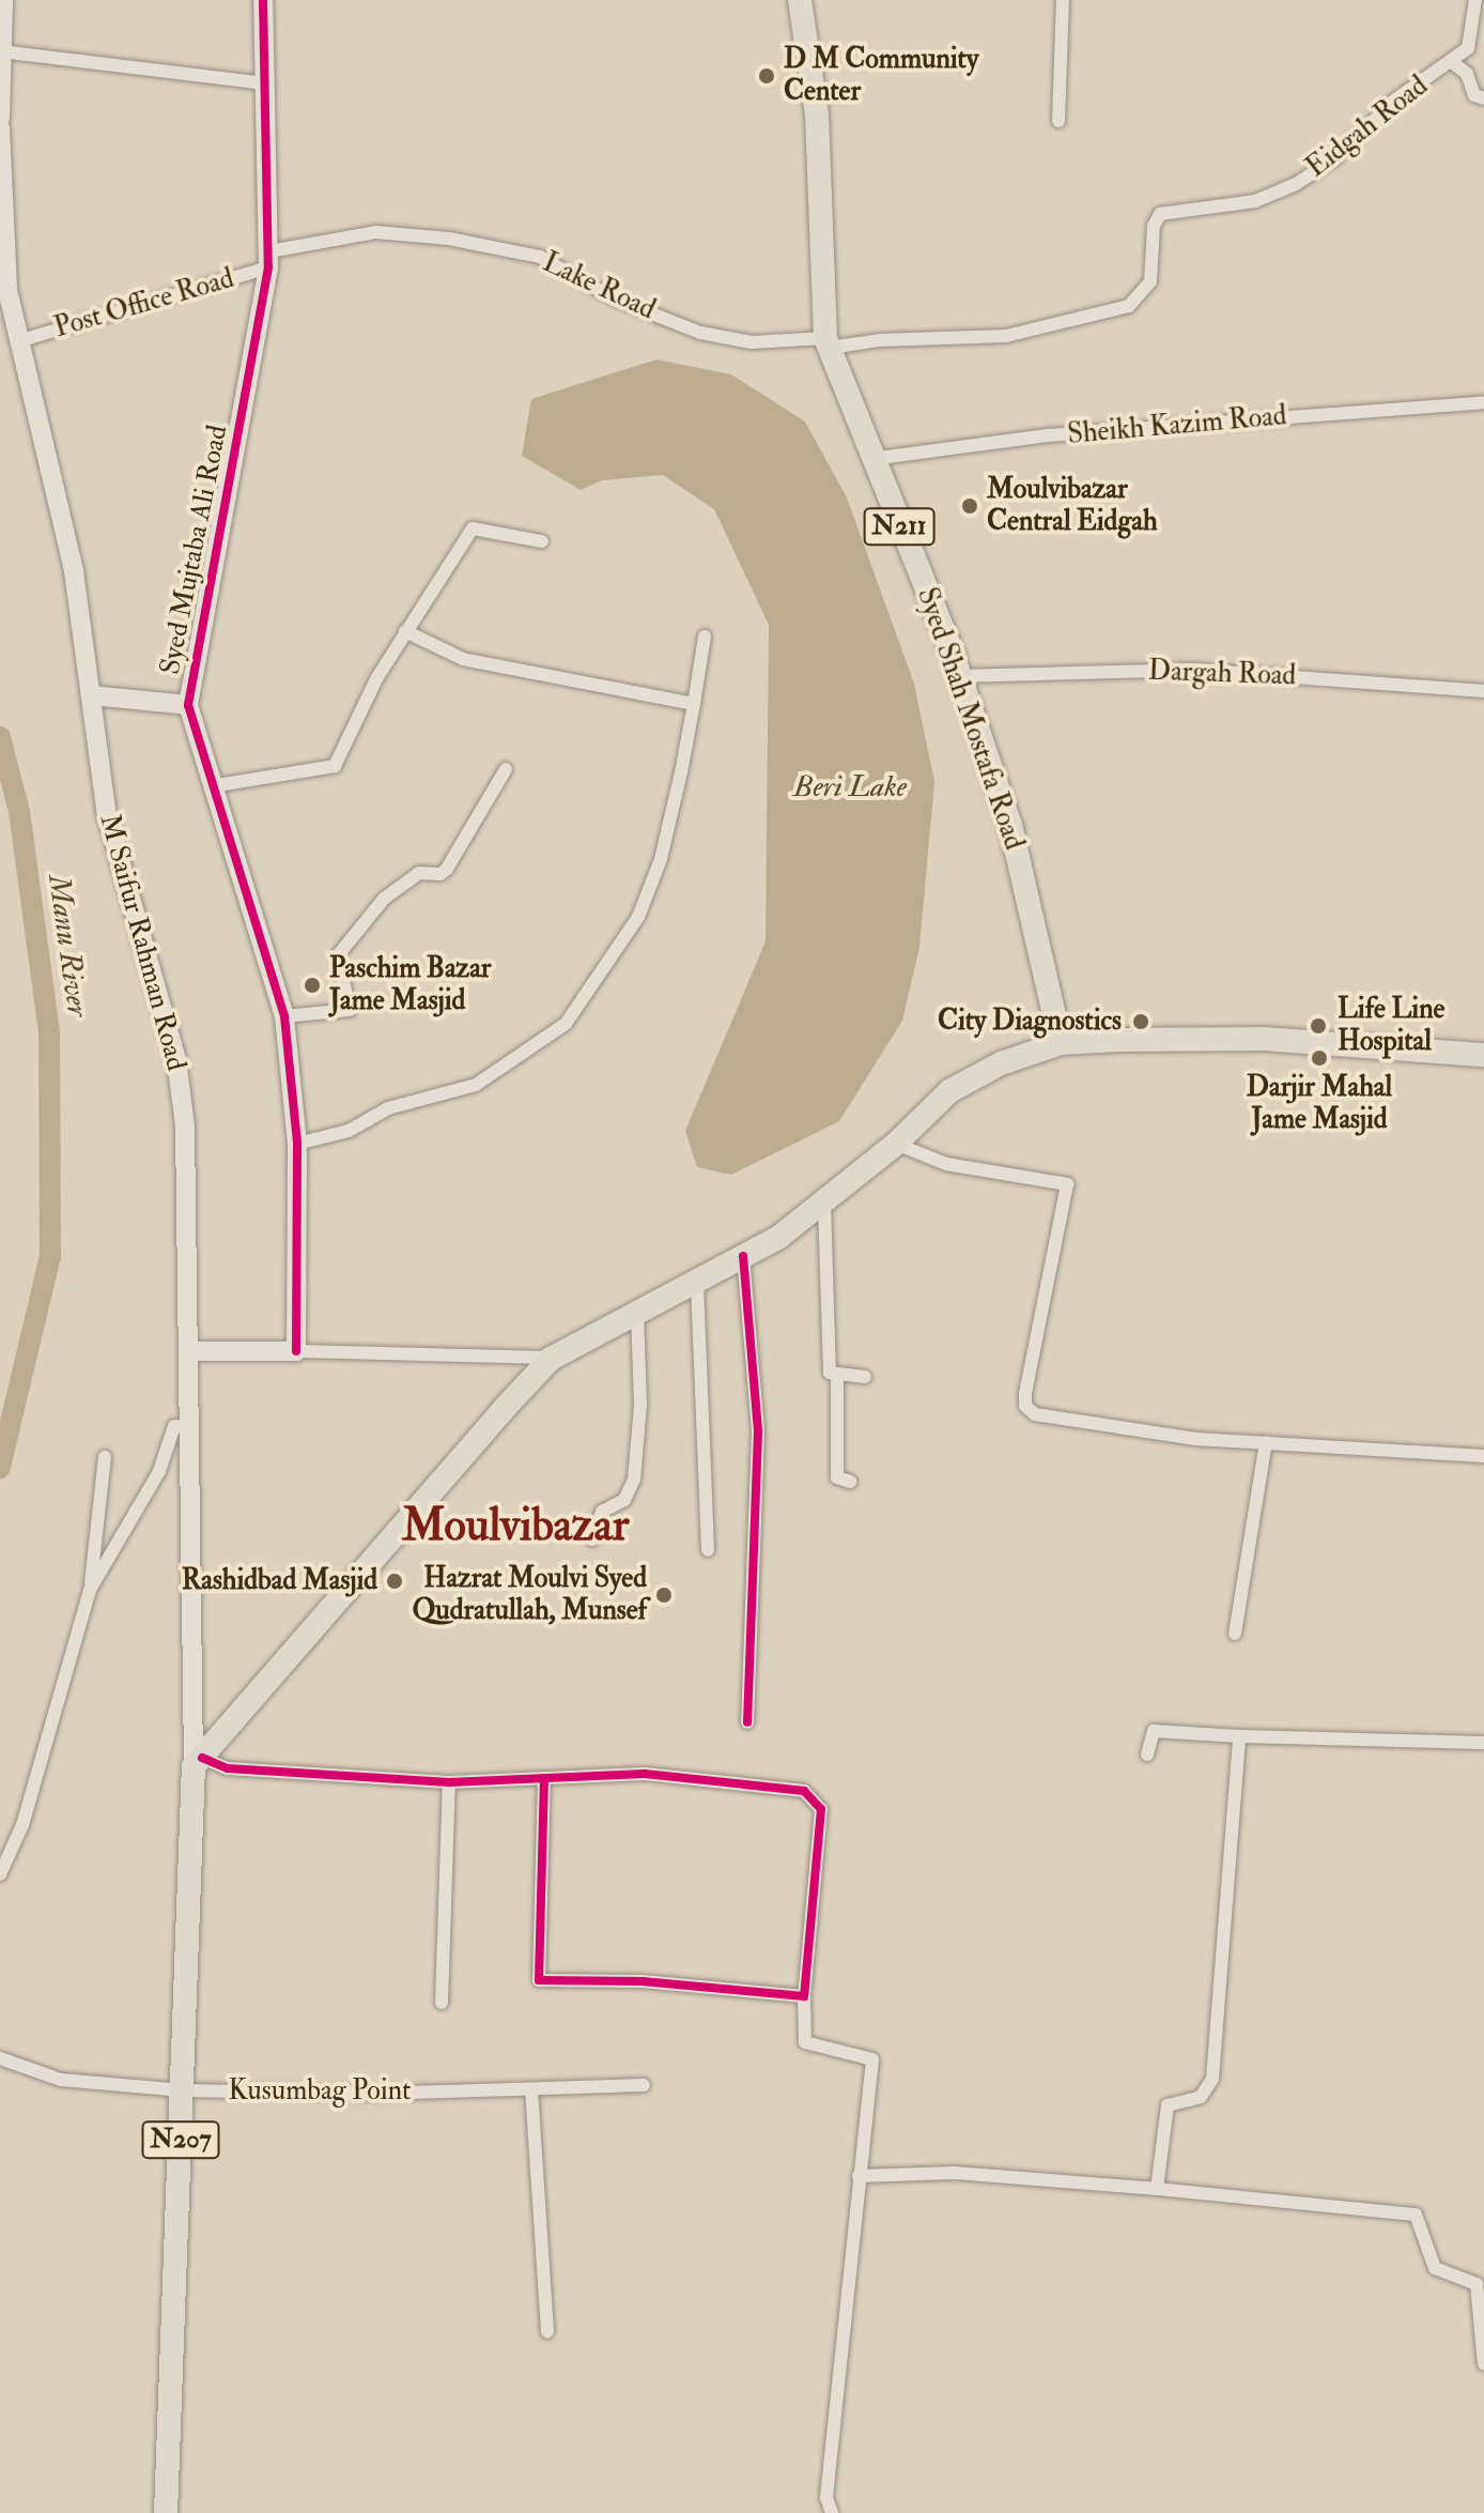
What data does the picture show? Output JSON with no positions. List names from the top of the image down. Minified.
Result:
{"streets":{"highway":["N211","Syed Shah Mostafa Road","N207"],"main road":["Syed Mujtaba Ali Road","M Saifur Rahman Road"],"street":["Eidgah Road","Lake Road","Post Office Road","Sheikh Kazim Road","Dargah Road","Kusumbag Point"]},"crossings":[["Eidgah Road","Lake Road"],["Eidgah Road","Syed Shah Mostafa Road"],["Lake Road","Post Office Road"],["Lake Road","Syed Mujtaba Ali Road"],["Lake Road","Syed Shah Mostafa Road"],["Post Office Road","Syed Mujtaba Ali Road"],["Post Office Road","M Saifur Rahman Road"],["Sheikh Kazim Road","Syed Shah Mostafa Road"],["Dargah Road","Syed Shah Mostafa Road"],["M Saifur Rahman Road","N207"],["Kusumbag Point","N207"]],"districts":["Moulvibazar"],"water":["Beri Lake","Manu River"],"places":["D M Community Center","Moulvibazar Central Eidgah","Paschim Bazar Jame Masjid","City Diagnostics","Life Line Hospital","Darjir Mahal Jame Masjid","Rashidbad Masjid","Hazrat Moulvi Syed Qudratullah, Munsef"]}
